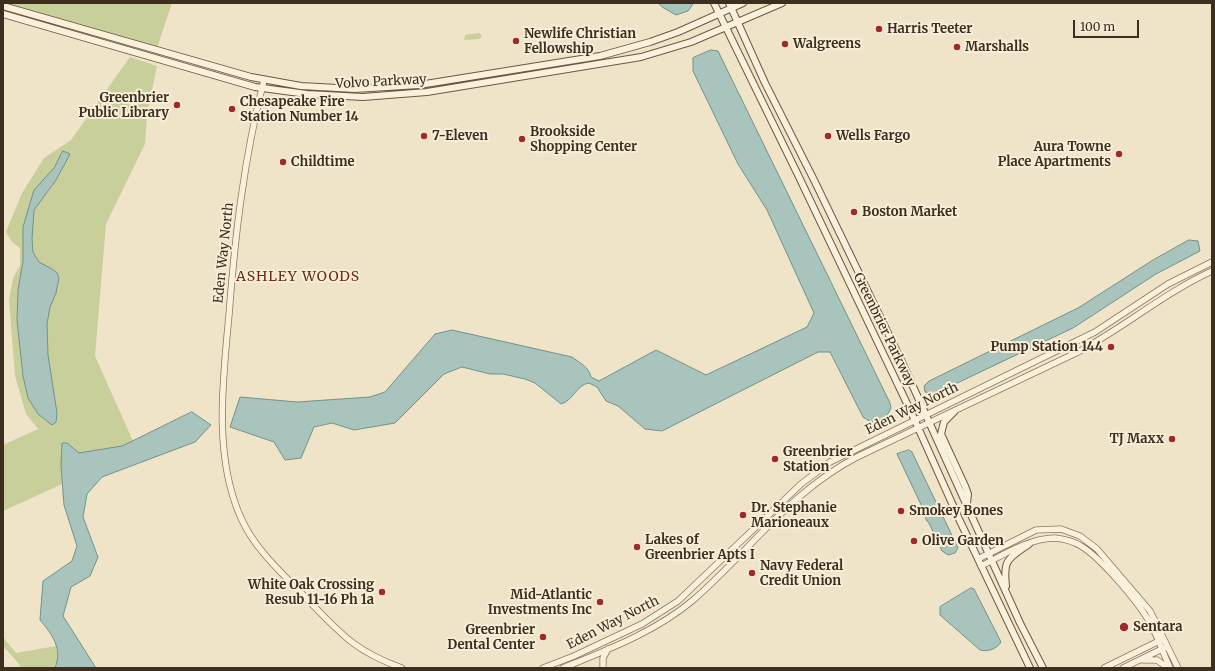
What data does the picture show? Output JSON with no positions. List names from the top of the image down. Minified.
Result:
{"streets":{"main road":["Volvo Parkway","Greenbrier Parkway"],"street":["Eden Way North"]},"crossings":[["Volvo Parkway","Eden Way North"],["Volvo Parkway","Greenbrier Parkway"],["Eden Way North","Greenbrier Parkway"]],"districts":["ASHLEY WOODS"],"places":["Harris Teeter","Newlife Christian Fellowship","Walgreens","Marshalls","Greenbrier Public Library","Chesapeake Fire Station Number 14","7-Eleven","Wells Fargo","Brookside Shopping Center","Aura Towne Place Apartments","Childtime","Boston Market","Pump Station 144","TJ Maxx","Greenbrier Station","Smokey Bones","Dr. Stephanie Marioneaux","Olive Garden","Lakes of Greenbrier Apts I","Navy Federal Credit Union","White Oak Crossing Resub 11-16 Ph 1a","Mid-Atlantic Investments Inc","Sentara","Greenbrier Dental Center"],"scale_bar":"100 m"}
